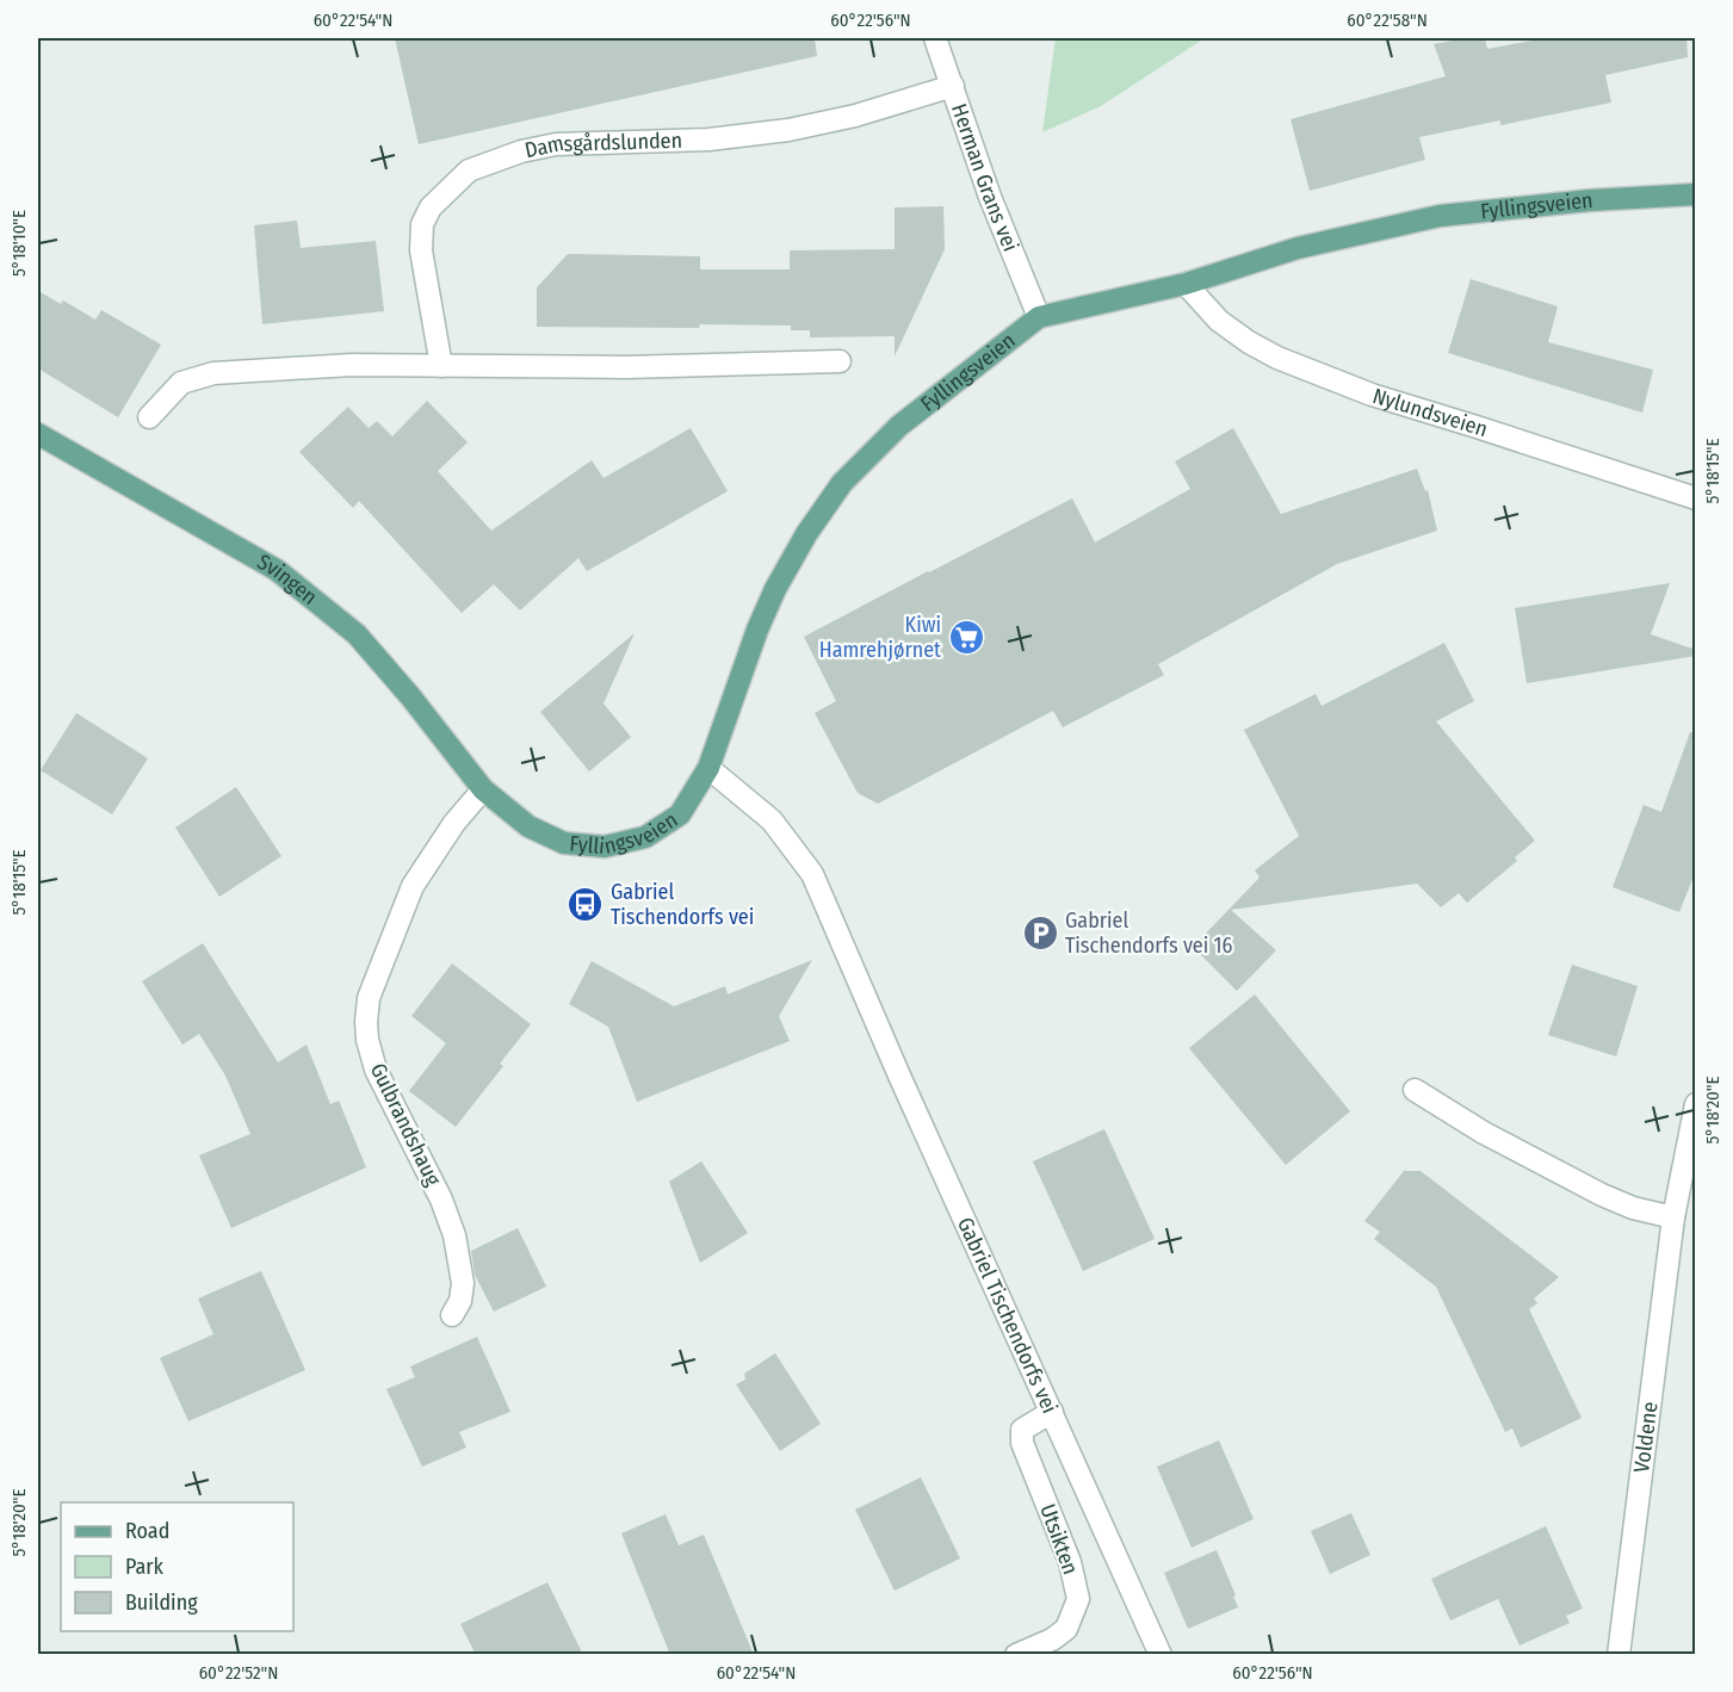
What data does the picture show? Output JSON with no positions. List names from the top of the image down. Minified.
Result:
{"streets":{"main road":["Fyllingsveien","Svingen"],"street":["Damsgårdslunden","Herman Grans vei","Nylundsveien","Gulbrandshaug","Gabriel Tischendorfs vei","Voldene","Utsikten"]},"crossings":[["Damsgårdslunden","Herman Grans vei"],["Herman Grans vei","Fyllingsveien"],["Fyllingsveien","Nylundsveien"],["Fyllingsveien","Svingen"],["Fyllingsveien","Gulbrandshaug"],["Fyllingsveien","Gabriel Tischendorfs vei"],["Svingen","Gulbrandshaug"],["Gabriel Tischendorfs vei","Utsikten"]],"places":{"supermarket":["Kiwi Hamrehjørnet"],"bus stop":["Gabriel Tischendorfs vei"],"parking":["Gabriel Tischendorfs vei 16"]},"legend":["Road","Park","Building"],"coordinates":["60°22'54\"N","60°22'56\"N","60°22'58\"N","5°18'10\"E","5°18'15\"E","5°18'20\"E","60°22'52\"N"]}
